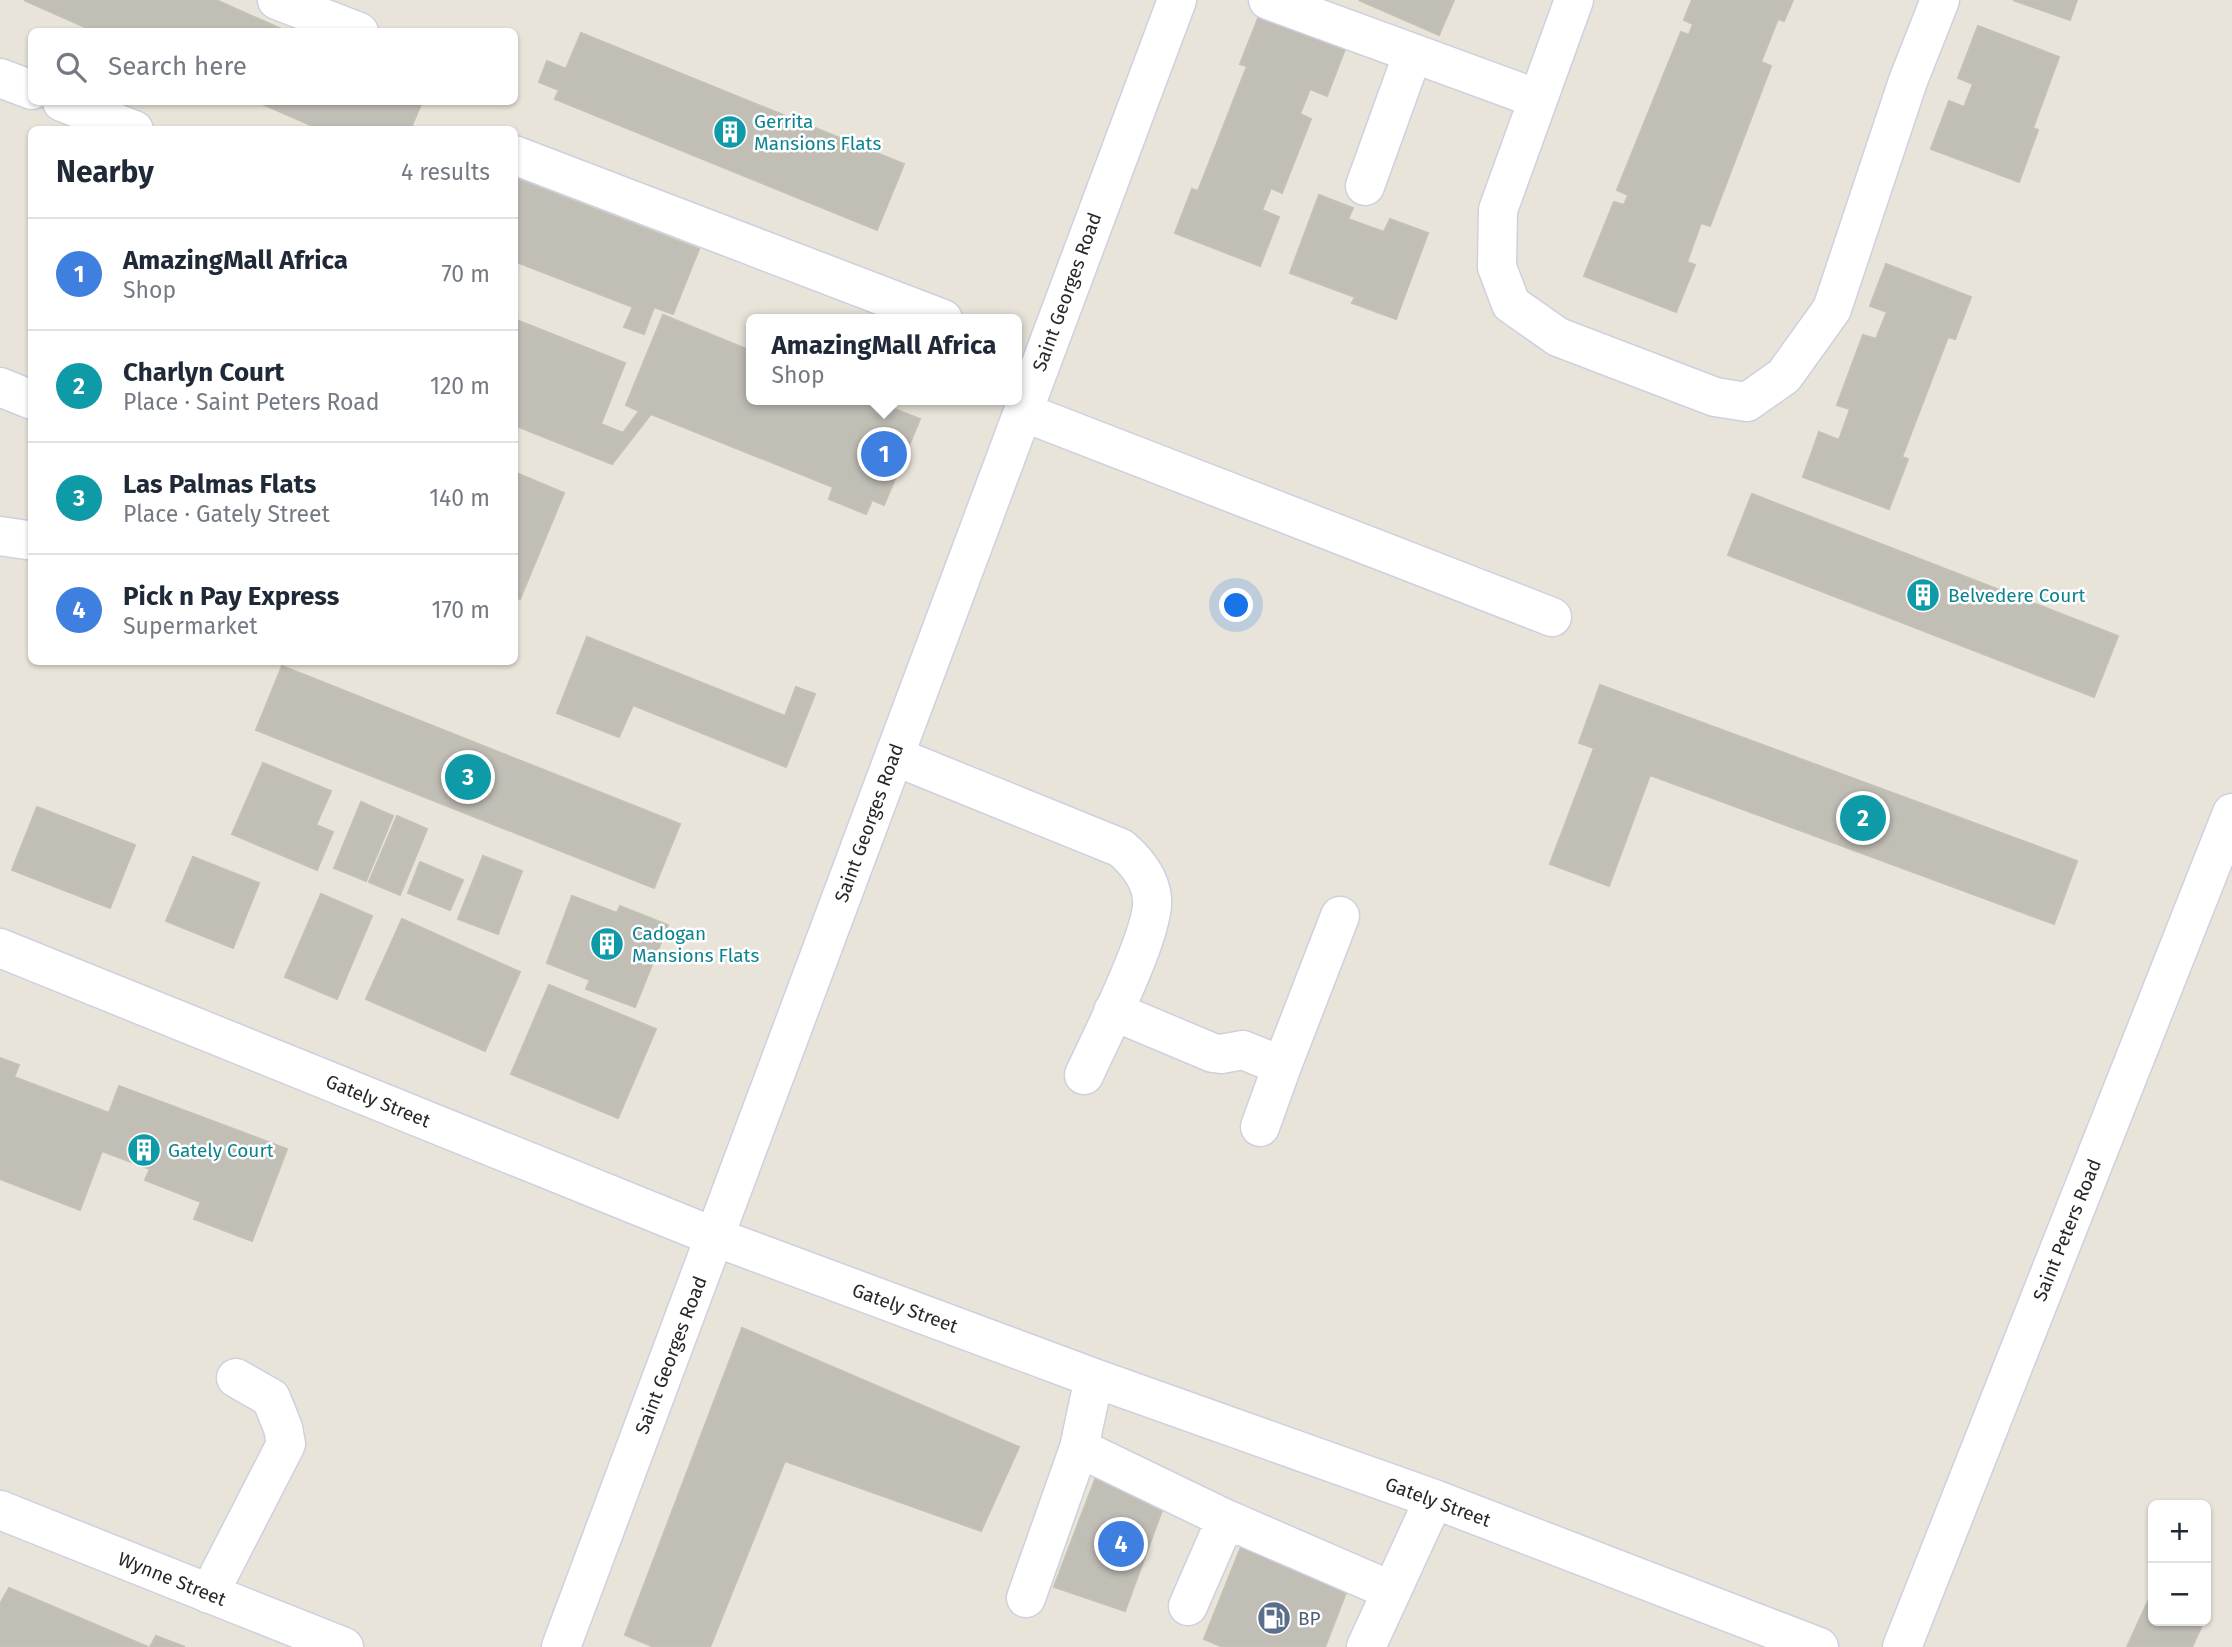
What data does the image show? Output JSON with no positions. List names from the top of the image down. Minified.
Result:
{"streets":{"street":["Saint Georges Road","Gately Street","Saint Peters Road","Wynne Street"]},"crossings":[["Saint Georges Road","Gately Street"]],"places":{"building":["Gerrita Mansions Flats","Belvedere Court","Cadogan Mansions Flats","Gately Court"],"fuel station":["BP"]},"page":{"search":"Search here","heading":["Nearby","4 results"],"list":[{"mark":"1","name":"AmazingMall Africa","note":"Shop","value":"70 m"},{"mark":"2","name":"Charlyn Court","note":"Place · Saint Peters Road","value":"120 m"},{"mark":"3","name":"Las Palmas Flats","note":"Place · Gately Street","value":"140 m"},{"mark":"4","name":"Pick n Pay Express","note":"Supermarket","value":"170 m"}],"popup":["AmazingMall Africa","Shop"],"pins":["1","3","2","4"],"map_buttons":["+","−"]}}
